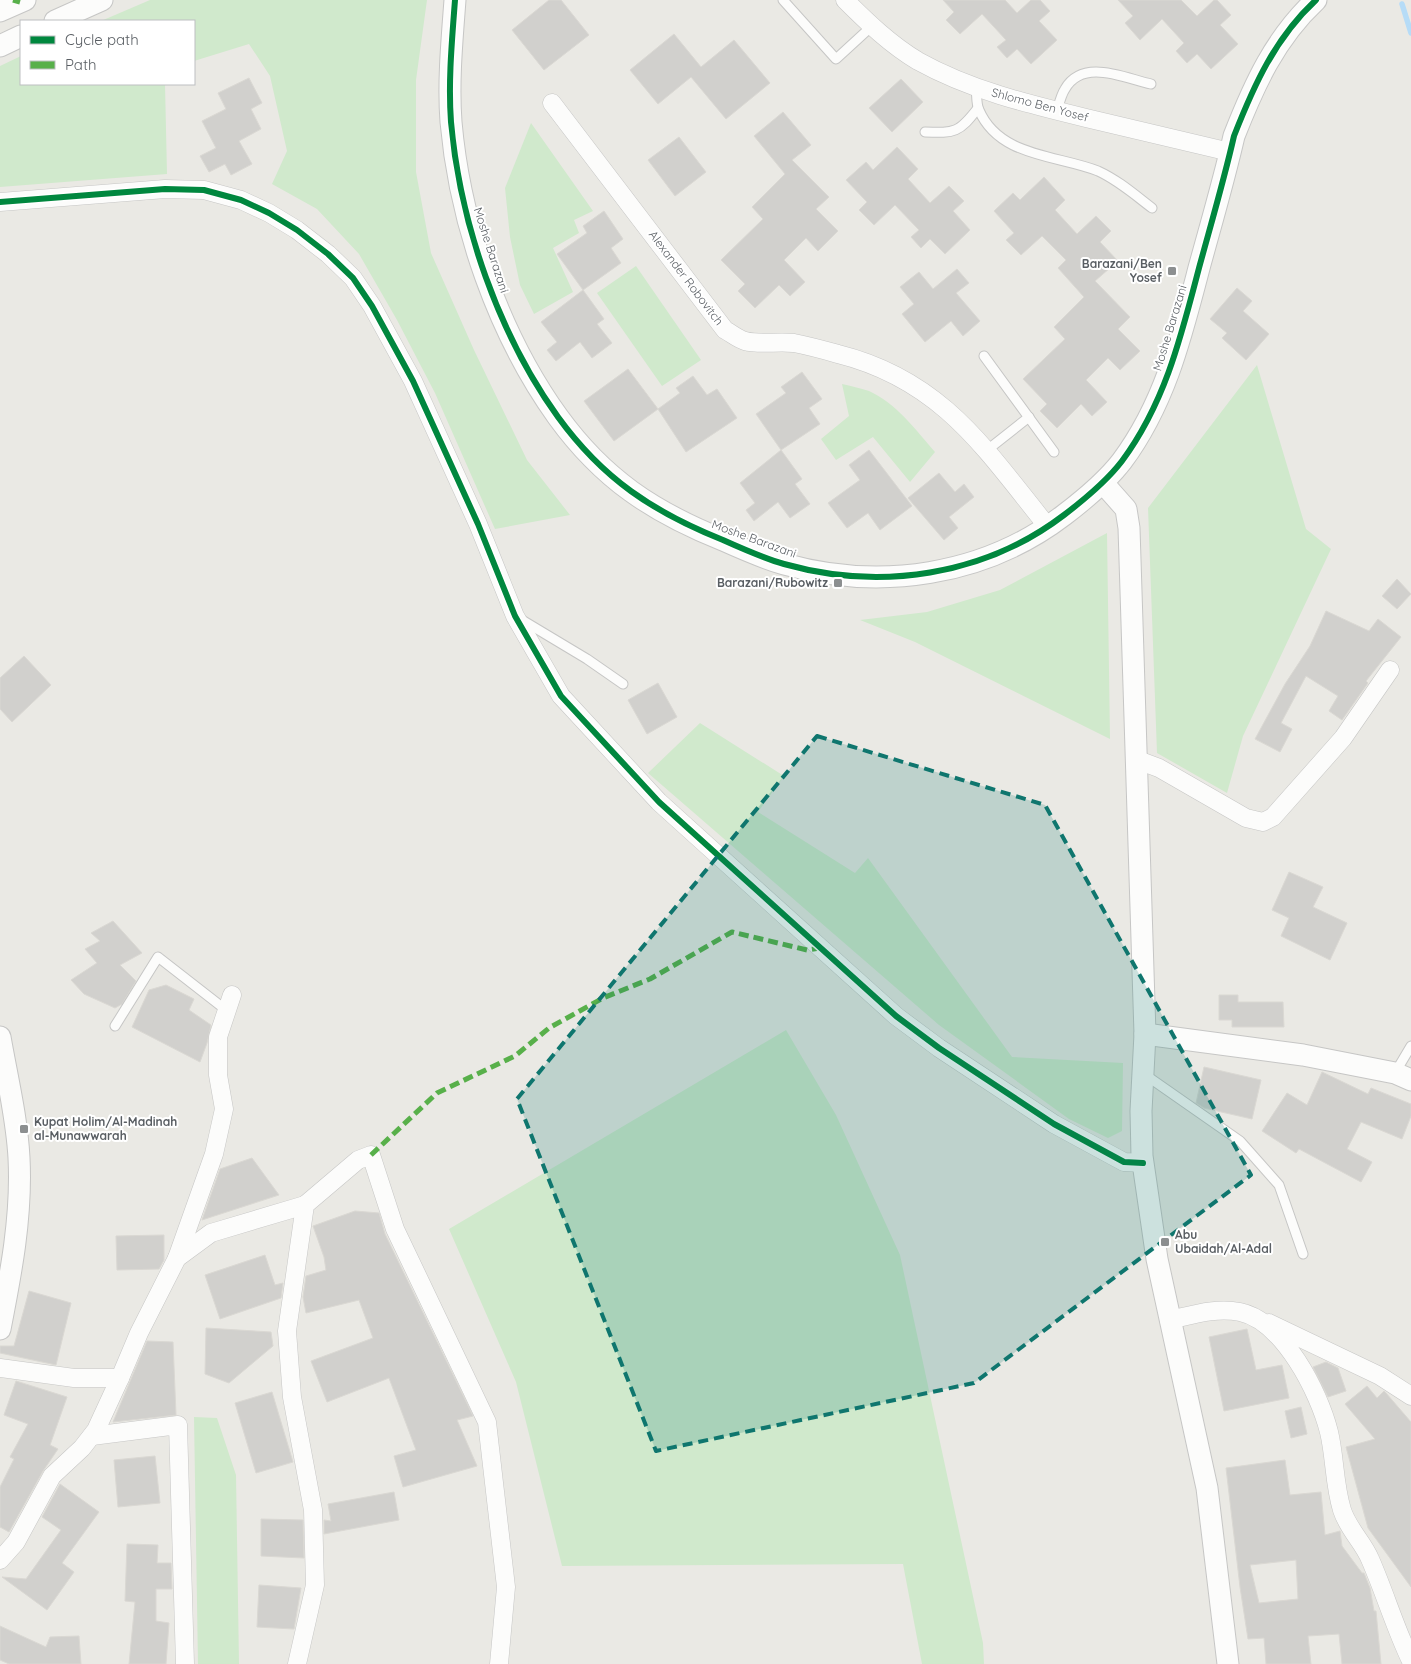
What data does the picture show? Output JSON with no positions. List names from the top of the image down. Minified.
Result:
{"streets":{"street":["Shlomo Ben Yosef","Moshe Barazani","Alexander Robovitch"]},"crossings":[["Shlomo Ben Yosef","Moshe Barazani"],["Moshe Barazani","Alexander Robovitch"]],"places":{"transit":["Barazani/Ben Yosef","Barazani/Rubowitz","Kupat Holim/Al-Madinah al-Munawwarah","Abu Ubaidah/Al-Adal"]},"legend":["Cycle path","Path"]}
